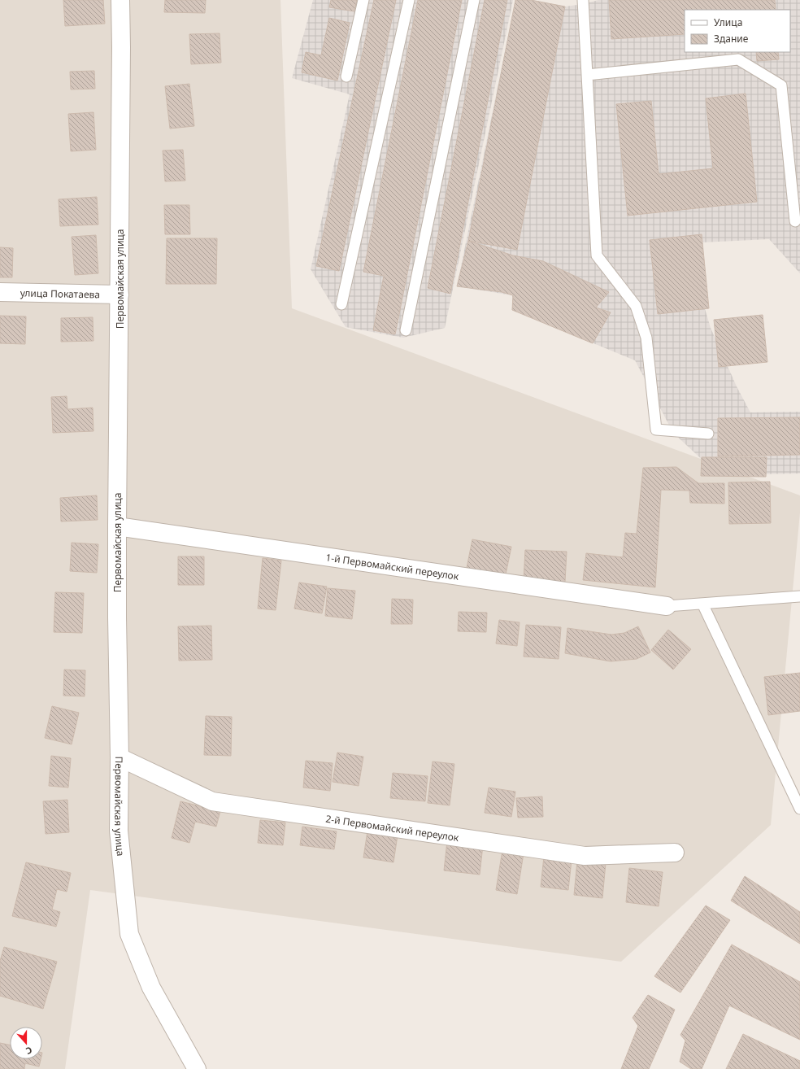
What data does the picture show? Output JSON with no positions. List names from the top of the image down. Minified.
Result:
{"streets":{"street":["Первомайская улица","улица Покатаева","1-й Первомайский переулок","2-й Первомайский переулок"]},"crossings":[["Первомайская улица","улица Покатаева"],["Первомайская улица","1-й Первомайский переулок"],["Первомайская улица","2-й Первомайский переулок"]],"legend":["Улица","Здание"],"north":"bottom"}
